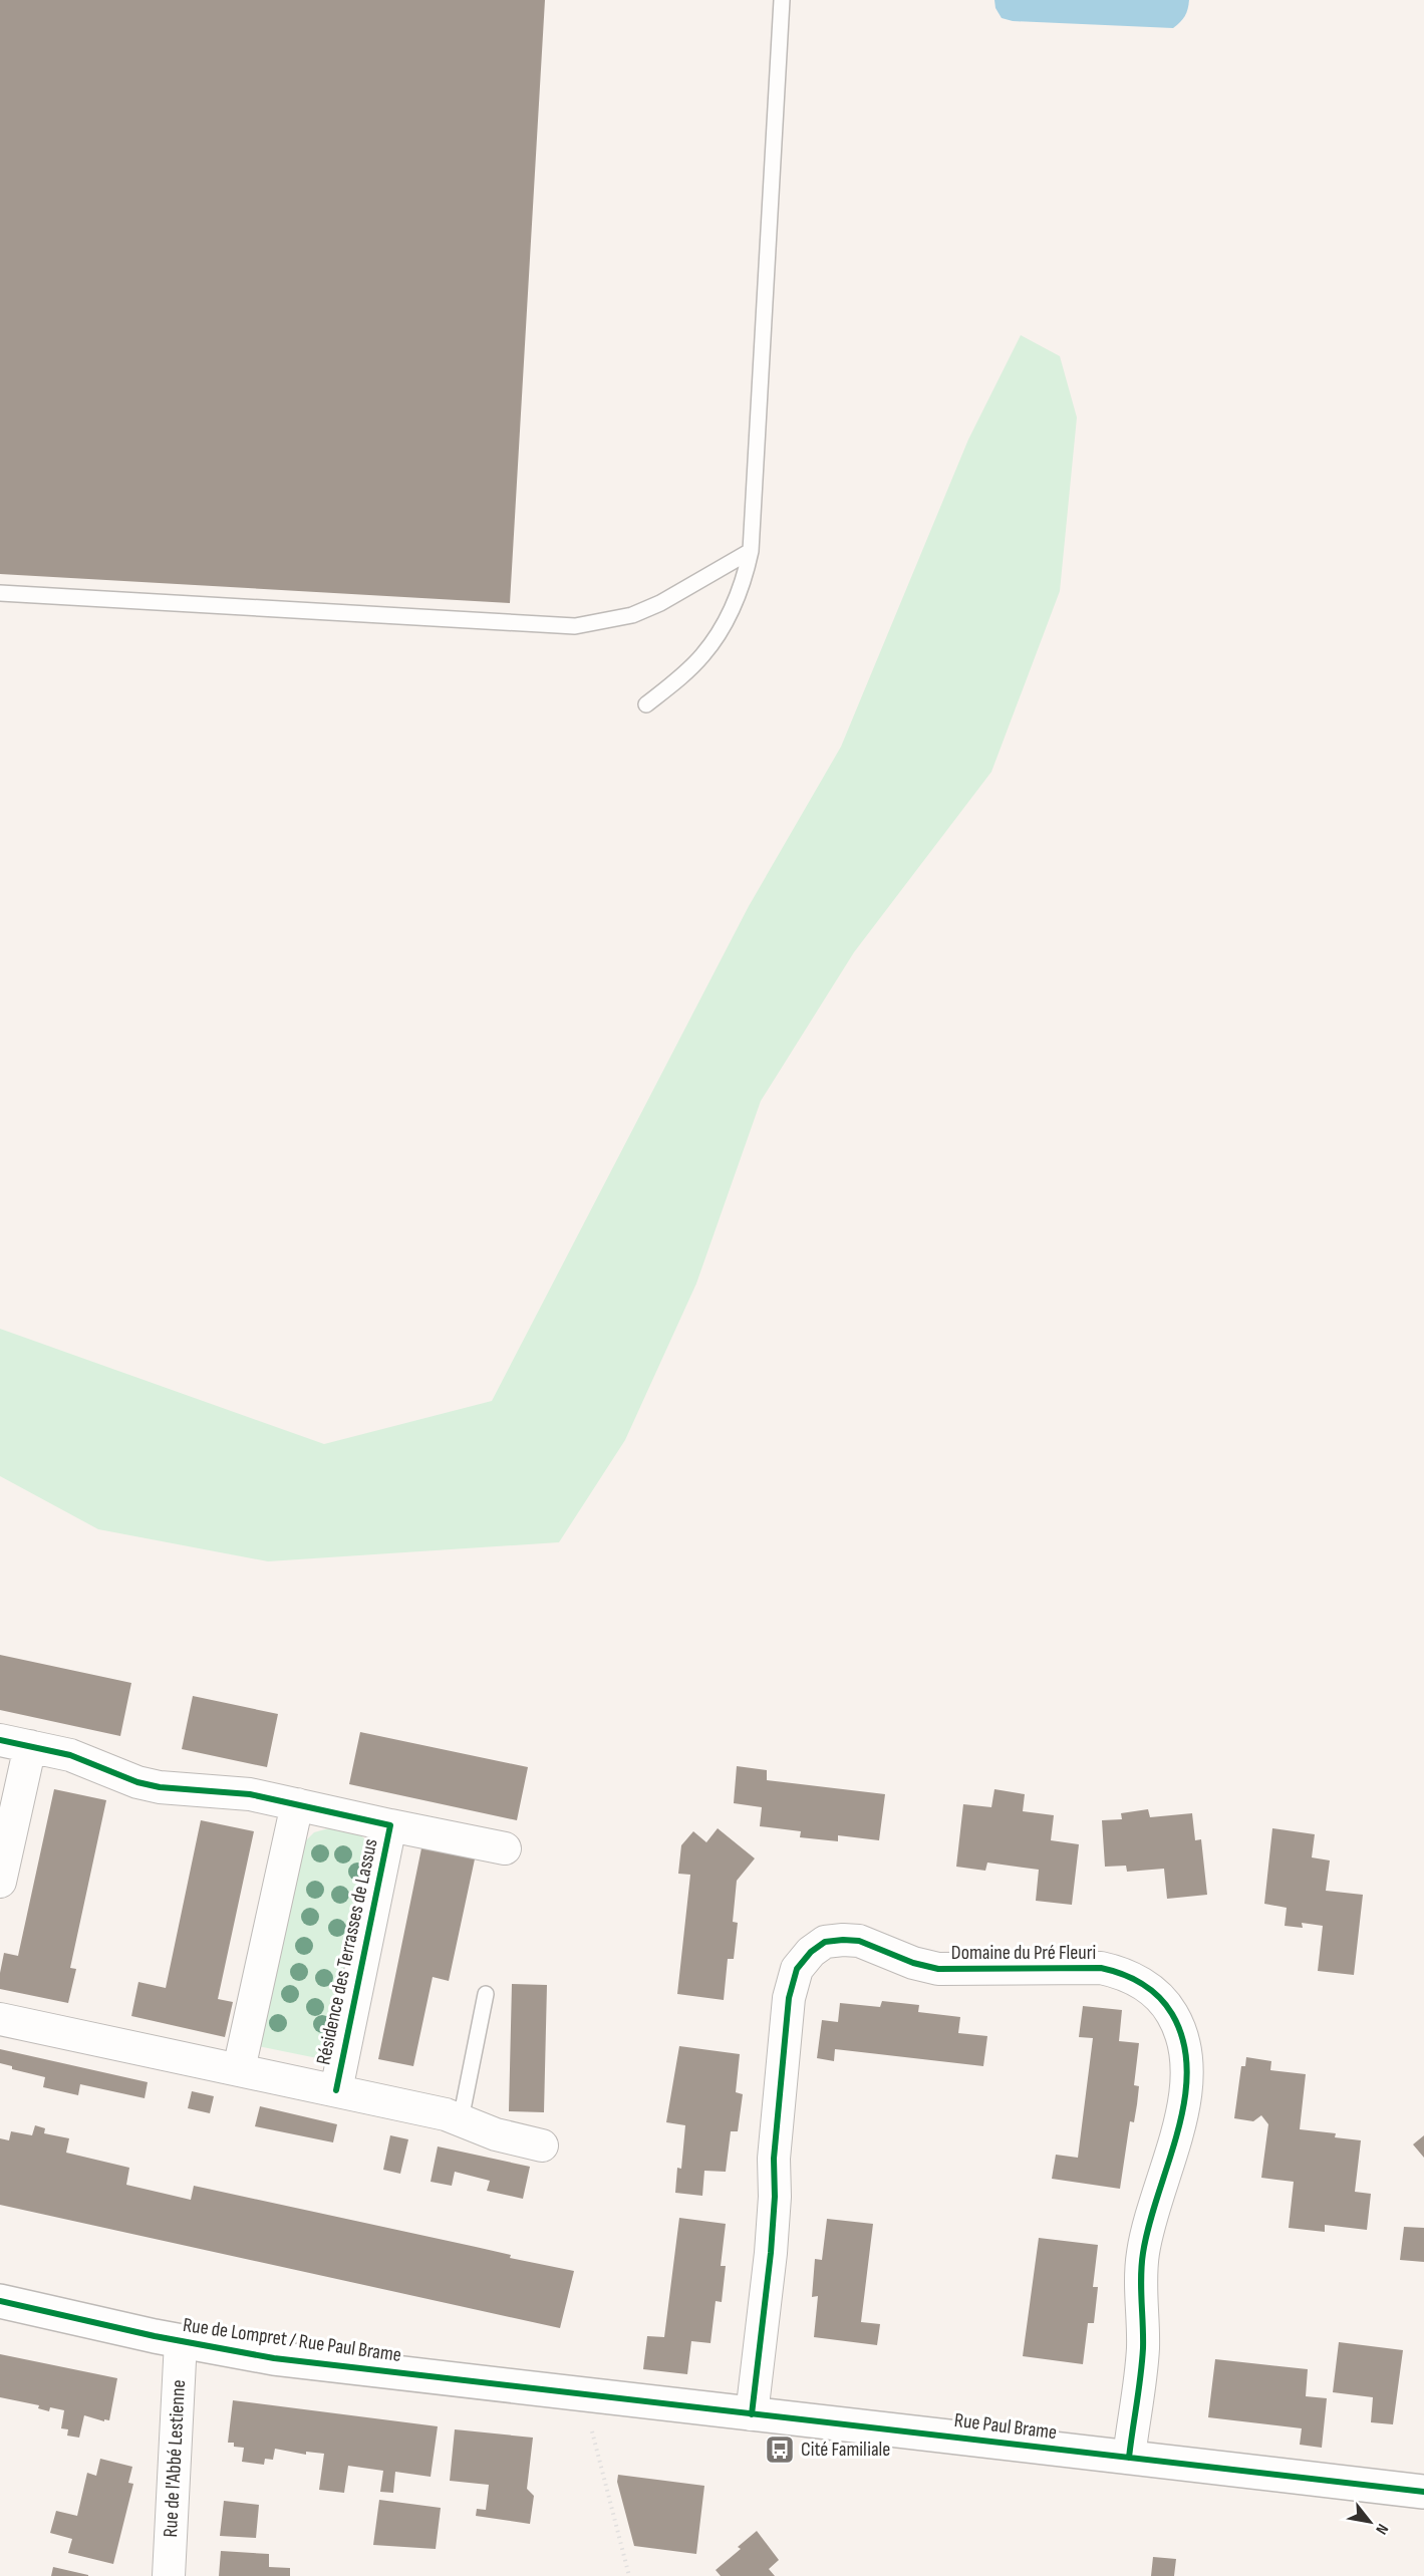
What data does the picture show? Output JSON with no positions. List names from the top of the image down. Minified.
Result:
{"streets":{"street":["Résidence des Terrasses de Lassus","Domaine du Pré Fleuri","Rue de Lompret / Rue Paul Brame","Rue Paul Brame","Rue de l'Abbé Lestienne"]},"crossings":[["Domaine du Pré Fleuri","Rue Paul Brame"],["Rue de Lompret / Rue Paul Brame","Rue Paul Brame"],["Rue de Lompret / Rue Paul Brame","Rue de l'Abbé Lestienne"]],"places":{"bus stop":["Cité Familiale"]},"north":"bottom right"}
